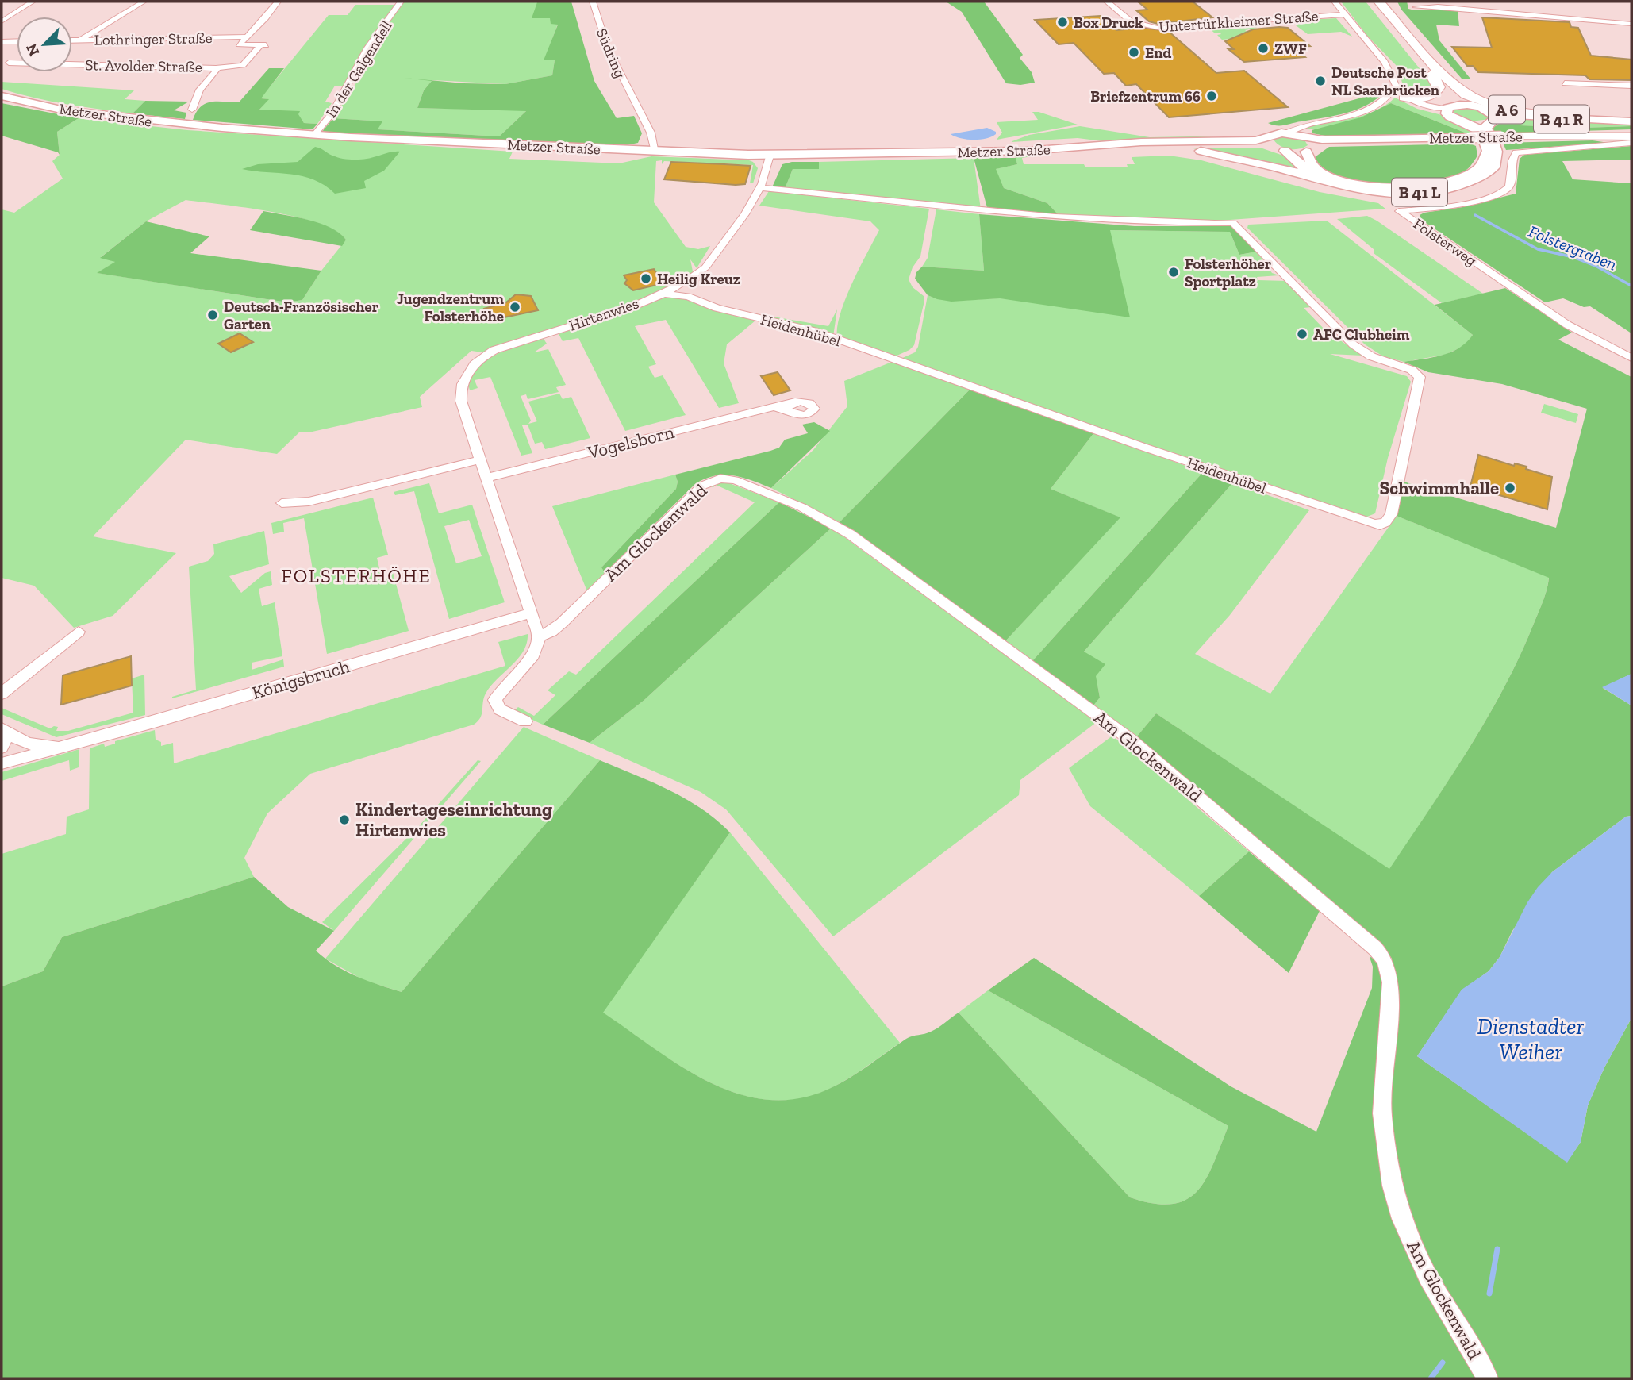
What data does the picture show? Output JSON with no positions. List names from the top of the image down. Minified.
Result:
{"streets":{"highway":["A 6","B 41 R"],"main road":["Metzer Straße","B 41 L"],"street":["Untertürkheimer Straße","Lothringer Straße","Südring","St. Avolder Straße","In der Galgendell","Folsterweg","Hirtenwies","Heidenhübel","Vogelsborn","Am Glockenwald","Königsbruch"]},"crossings":[["Untertürkheimer Straße","B 41 R"],["Südring","Metzer Straße"],["In der Galgendell","Metzer Straße"],["A 6","B 41 R"],["Metzer Straße","B 41 L"],["Metzer Straße","Folsterweg"],["Metzer Straße","Hirtenwies"],["B 41 R","B 41 L"],["Hirtenwies","Heidenhübel"],["Hirtenwies","Vogelsborn"],["Hirtenwies","Am Glockenwald"],["Hirtenwies","Königsbruch"]],"districts":["FOLSTERHÖHE"],"water":["Folstergraben","Dienstadter Weiher"],"places":["Box Druck","ZWF","End","Deutsche Post NL Saarbrücken","Briefzentrum 66","Folsterhöher Sportplatz","Heilig Kreuz","Jugendzentrum Folsterhöhe","Deutsch-Französischer Garten","AFC Clubheim","Schwimmhalle","Kindertageseinrichtung Hirtenwies"],"north":"bottom left"}
